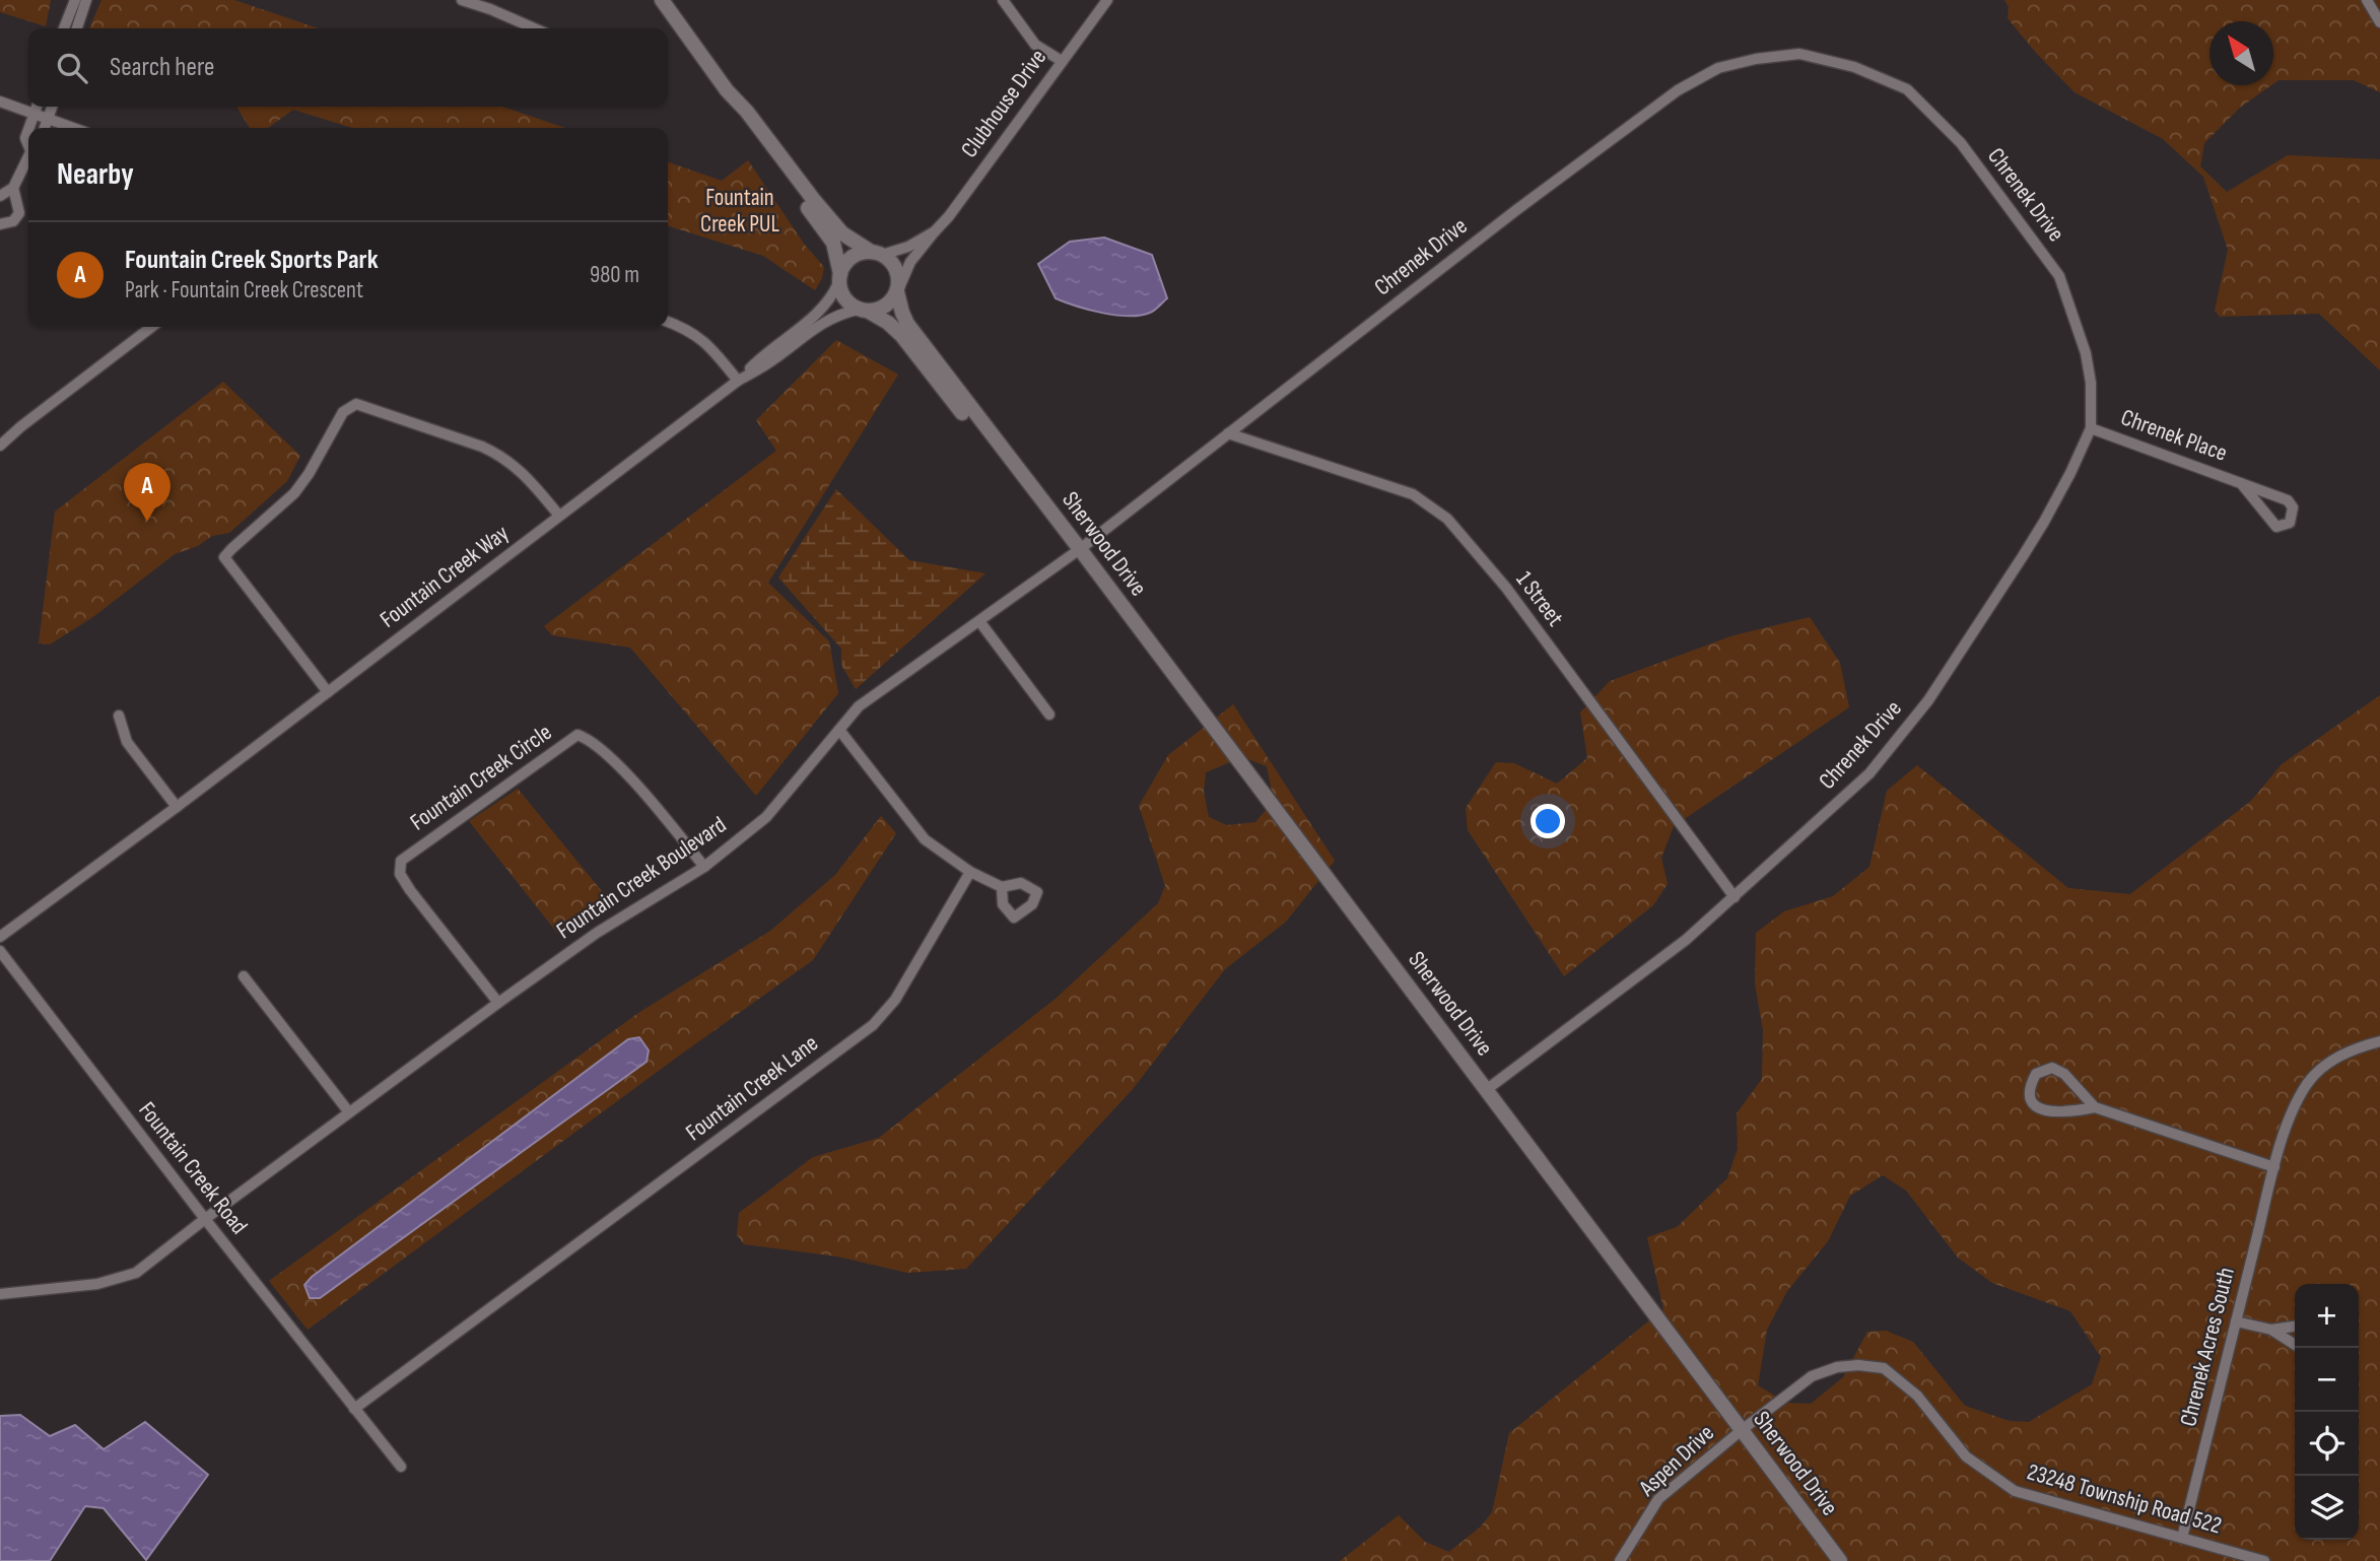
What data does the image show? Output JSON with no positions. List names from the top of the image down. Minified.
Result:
{"streets":{"street":["Clubhouse Drive","Chrenek Drive","Chrenek Place","Sherwood Drive","Fountain Creek Way","1 Street","Fountain Creek Circle","Fountain Creek Boulevard","Fountain Creek Lane","Fountain Creek Road","Chrenek Acres South","Aspen Drive","23248 Township Road 522"]},"crossings":[["Clubhouse Drive","Sherwood Drive"],["Clubhouse Drive","Fountain Creek Way"],["Chrenek Drive","Chrenek Place"],["Chrenek Drive","Sherwood Drive"],["Chrenek Drive","1 Street"],["Chrenek Drive","Fountain Creek Boulevard"],["Sherwood Drive","Fountain Creek Way"],["Sherwood Drive","Fountain Creek Boulevard"],["Sherwood Drive","Aspen Drive"],["Sherwood Drive","23248 Township Road 522"],["Fountain Creek Circle","Fountain Creek Boulevard"],["Fountain Creek Boulevard","Fountain Creek Road"],["Fountain Creek Lane","Fountain Creek Road"],["Chrenek Acres South","23248 Township Road 522"],["Aspen Drive","23248 Township Road 522"]],"parks":["Fountain Creek PUL"],"north":"top left","page":{"search":"Search here","heading":"Nearby","list":[{"mark":"A","name":"Fountain Creek Sports Park","note":"Park · Fountain Creek Crescent","value":"980 m"}],"pins":"A","map_buttons":["+","−"]}}
